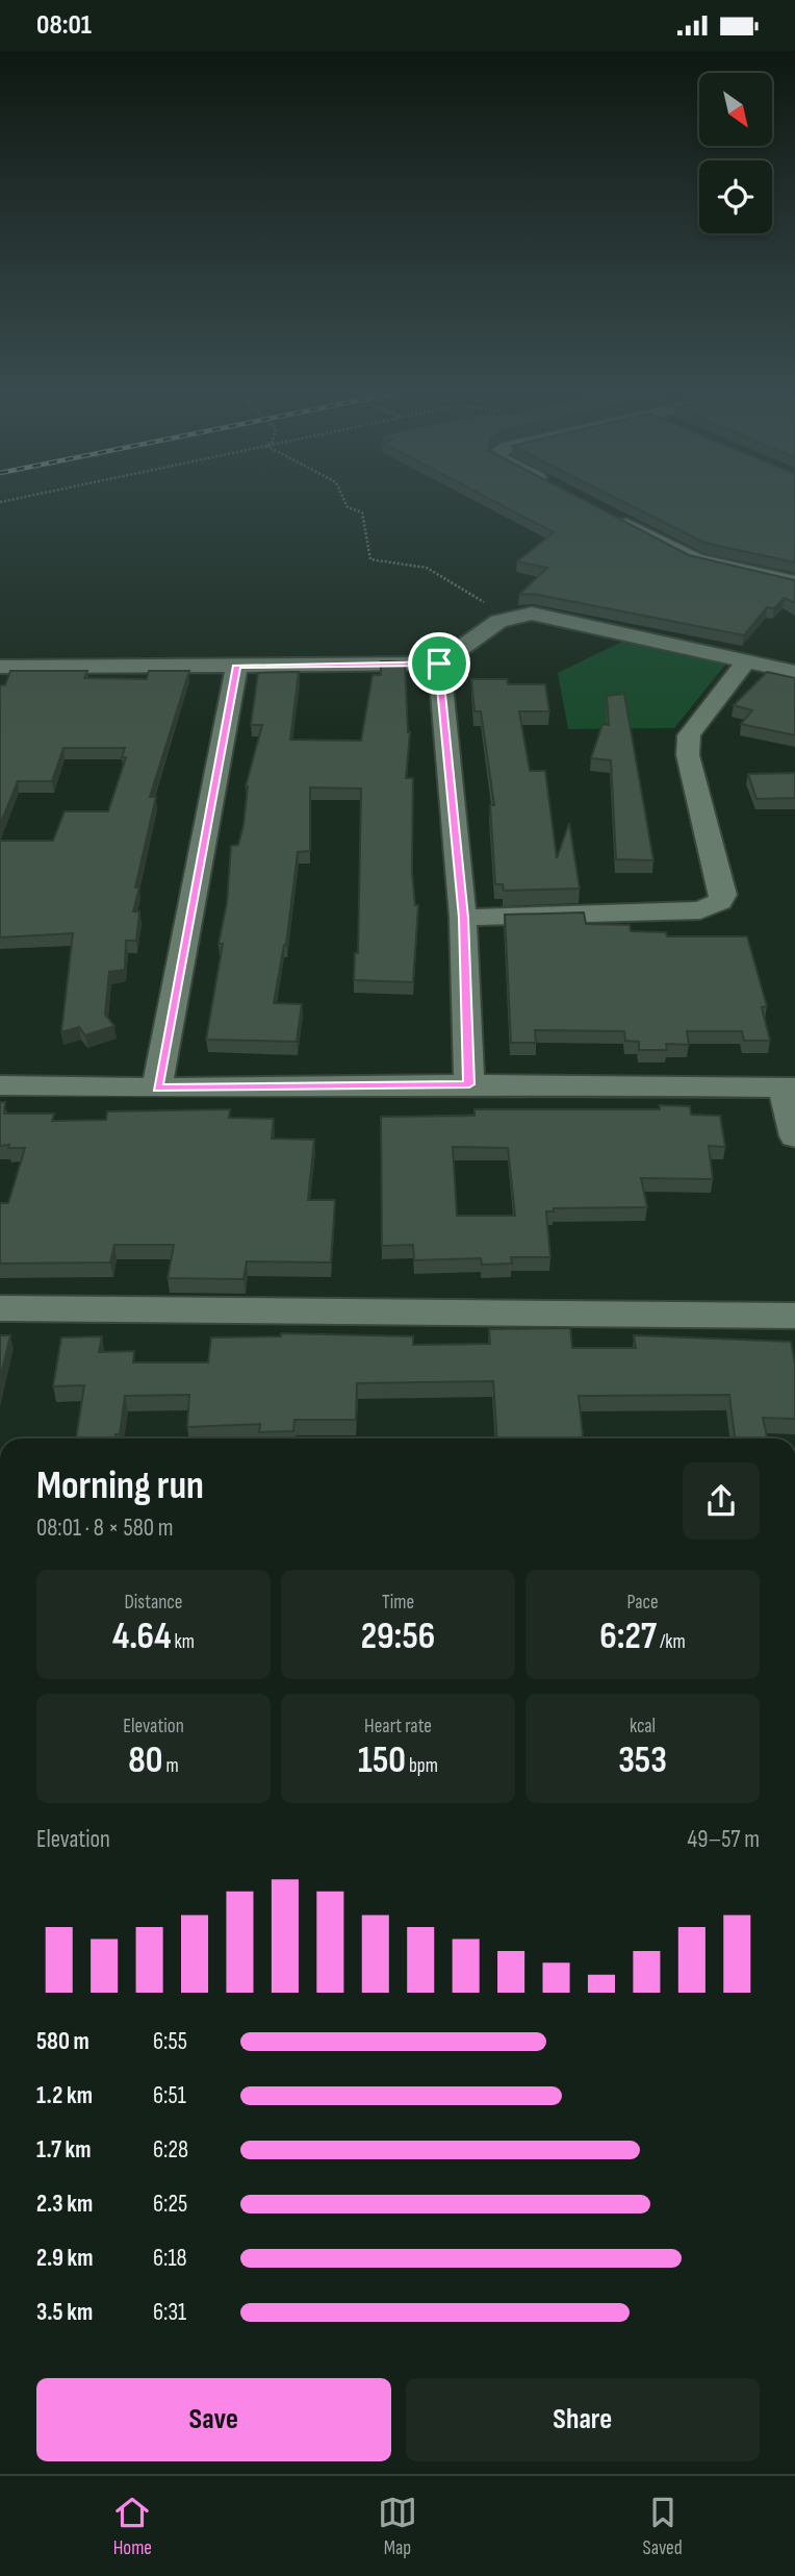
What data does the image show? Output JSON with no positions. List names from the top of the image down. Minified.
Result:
{"north":"bottom right","page":{"status":"08:01","heading":["Morning run","08:01 · 8 × 580 m"],"stats":[["Distance","4.64 km"],["Time","29:56"],["Pace","6:27 /km"],["Elevation","80 m"],["Heart rate","150 bpm"],["kcal","353"]],"chart":["Elevation","49–57 m"],"list":[{"name":"580 m","note":"6:55"},{"name":"1.2 km","note":"6:51"},{"name":"1.7 km","note":"6:28"},{"name":"2.3 km","note":"6:25"},{"name":"2.9 km","note":"6:18"},{"name":"3.5 km","note":"6:31"}],"buttons":["Save","Share"],"tabs":["Home","Map","Saved"]}}
